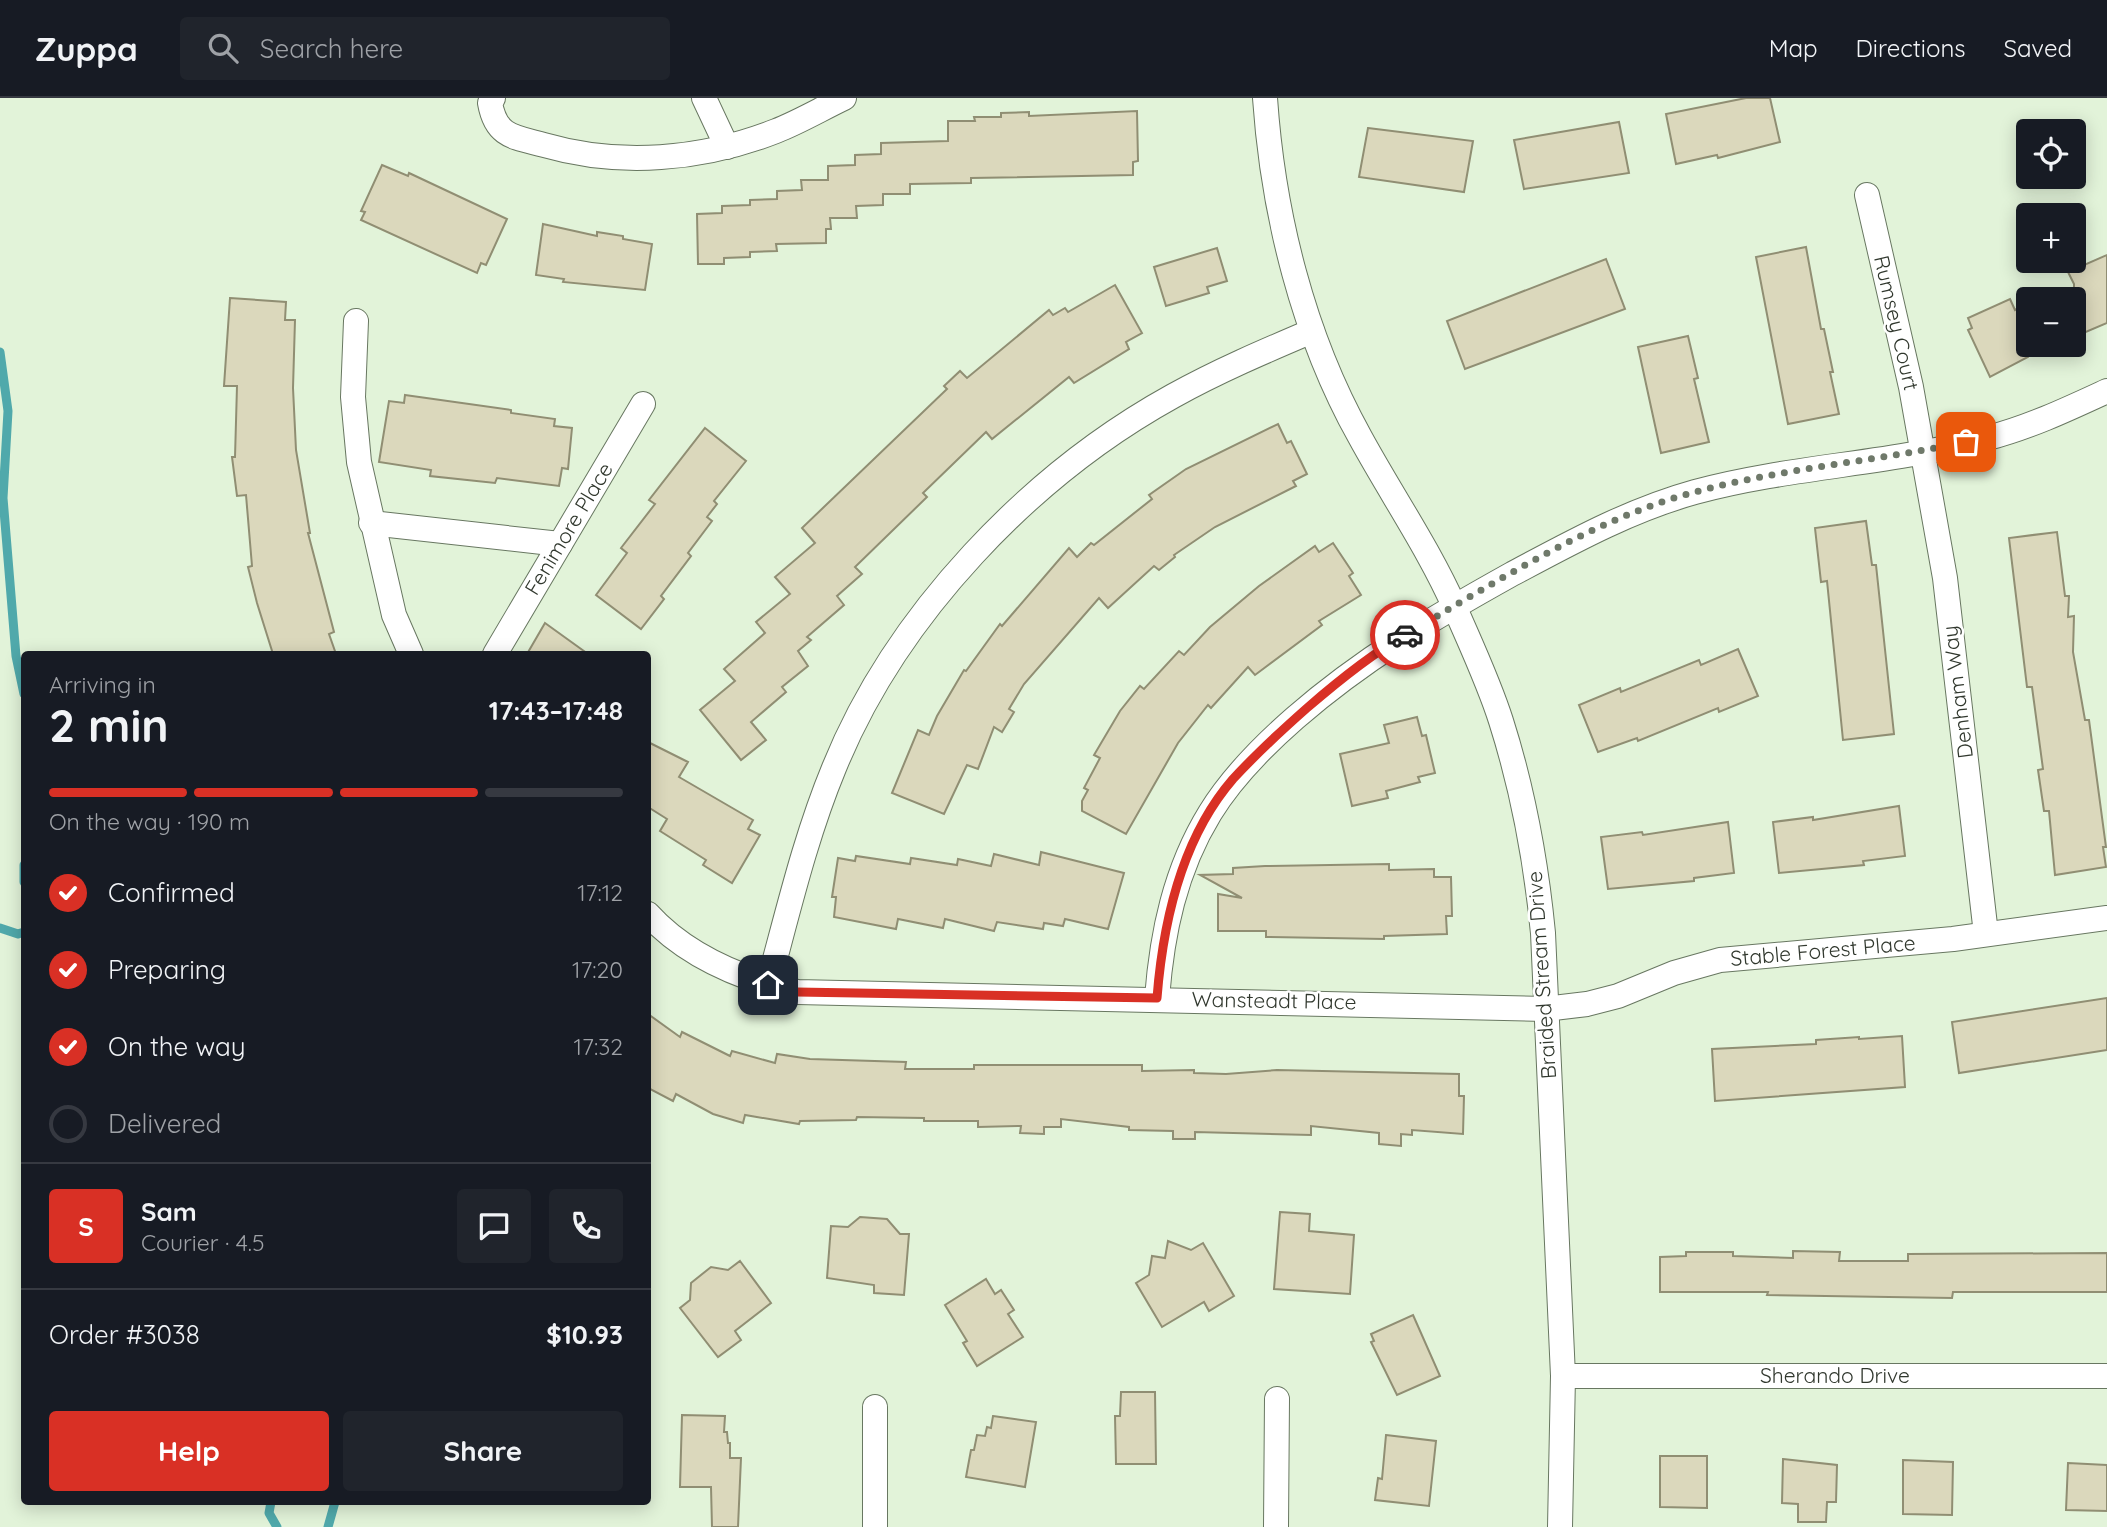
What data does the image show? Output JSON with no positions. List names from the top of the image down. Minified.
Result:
{"streets":{"street":["Rumsey Court","Fenimore Place","Denham Way","Stable Forest Place","Braided Stream Drive","Wansteadt Place","Sherando Drive"]},"crossings":[["Rumsey Court","Denham Way"],["Denham Way","Stable Forest Place"],["Stable Forest Place","Braided Stream Drive"],["Stable Forest Place","Wansteadt Place"],["Braided Stream Drive","Wansteadt Place"],["Braided Stream Drive","Sherando Drive"]],"page":{"header":"Zuppa","search":"Search here","nav":["Map","Directions","Saved"],"map_buttons":["+","−"],"heading":["2 min","Arriving in","17:43–17:48"],"panel":["Sam","Courier · 4.5","Order #3038","$10.93"],"bar":"On the way · 190 m","list":[["Confirmed","17:12"],["Preparing","17:20"],["On the way","17:32"],"Delivered"],"round":"S","buttons":["Help","Share"]}}
